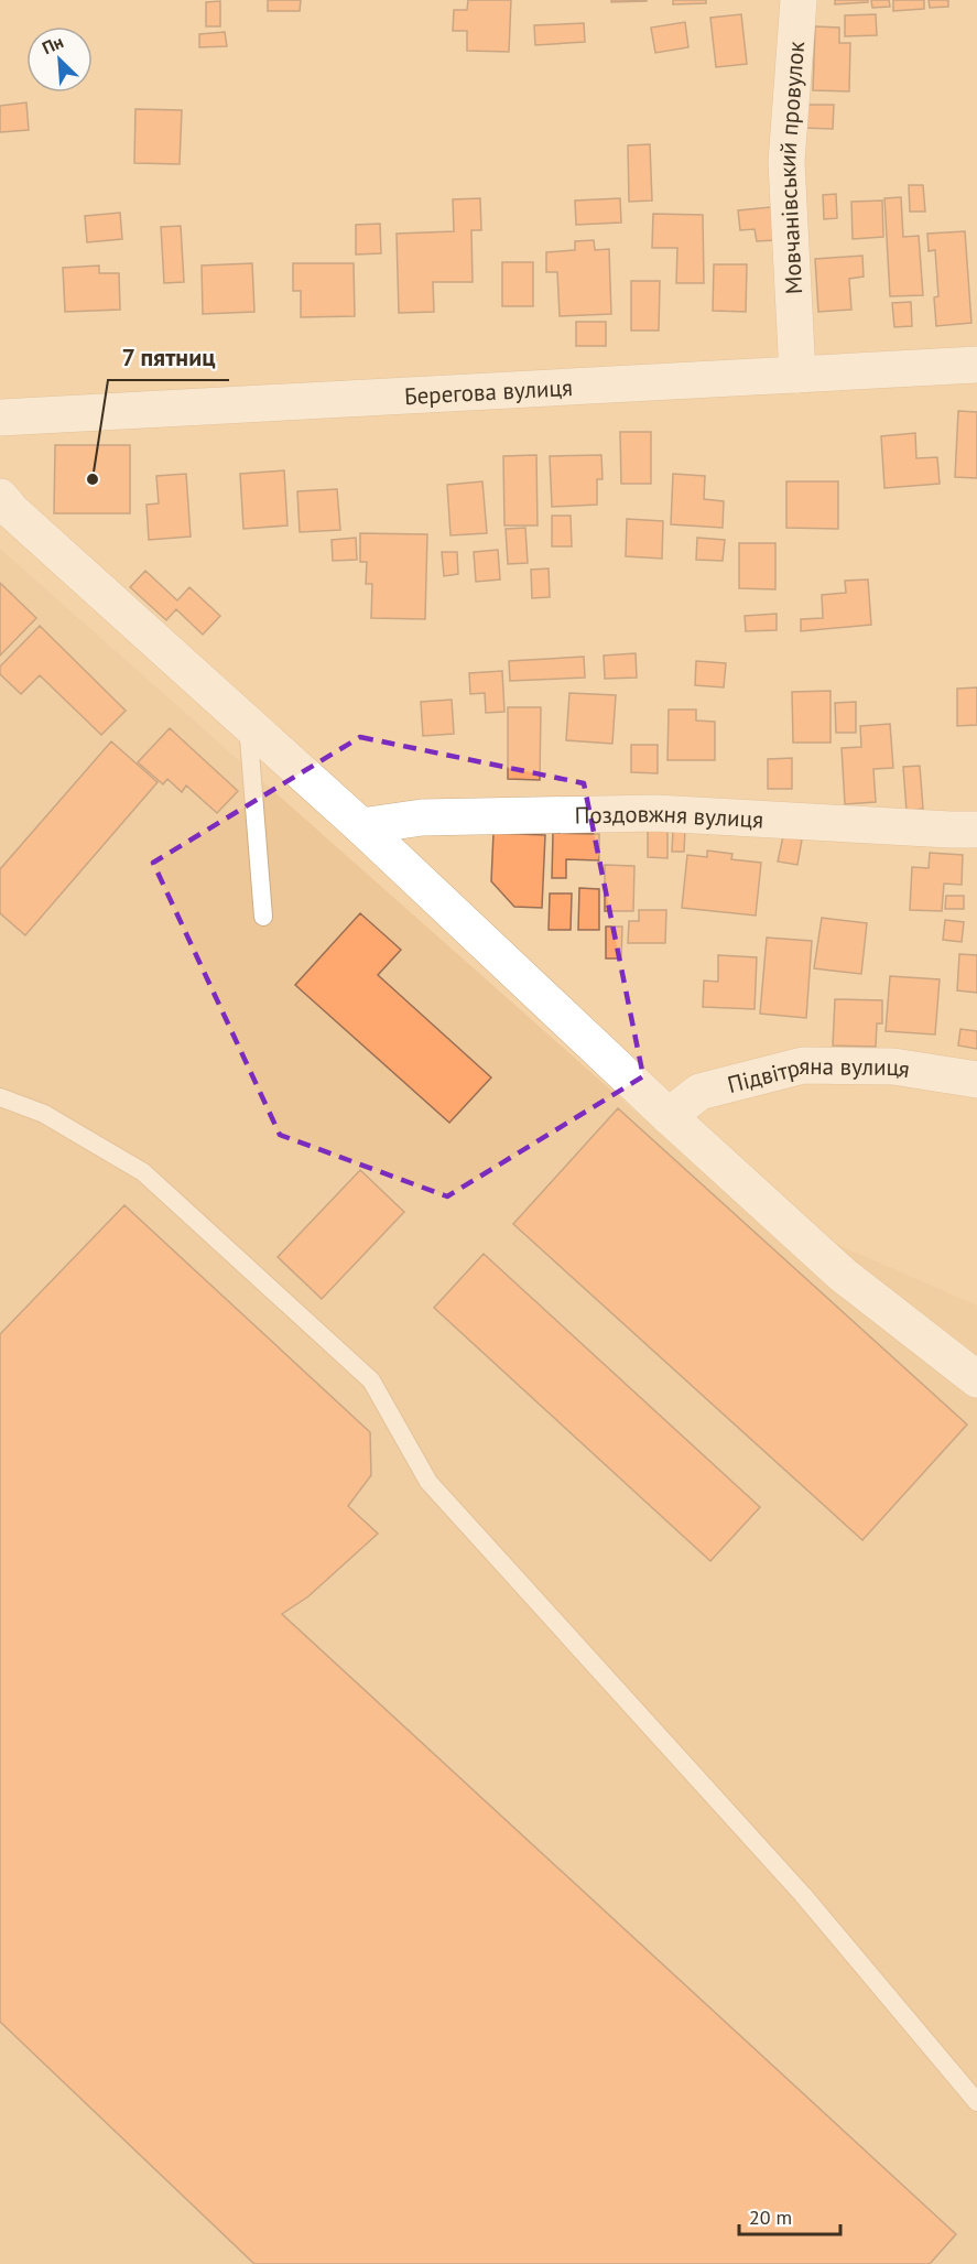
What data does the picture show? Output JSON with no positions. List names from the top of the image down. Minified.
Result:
{"streets":{"street":["Мовчанівський провулок","Берегова вулиця","Поздовжня вулиця","Підвітряна вулиця"]},"crossings":[["Мовчанівський провулок","Берегова вулиця"]],"places":["7 пятниц"],"scale_bar":"20 m","north":"top left"}
